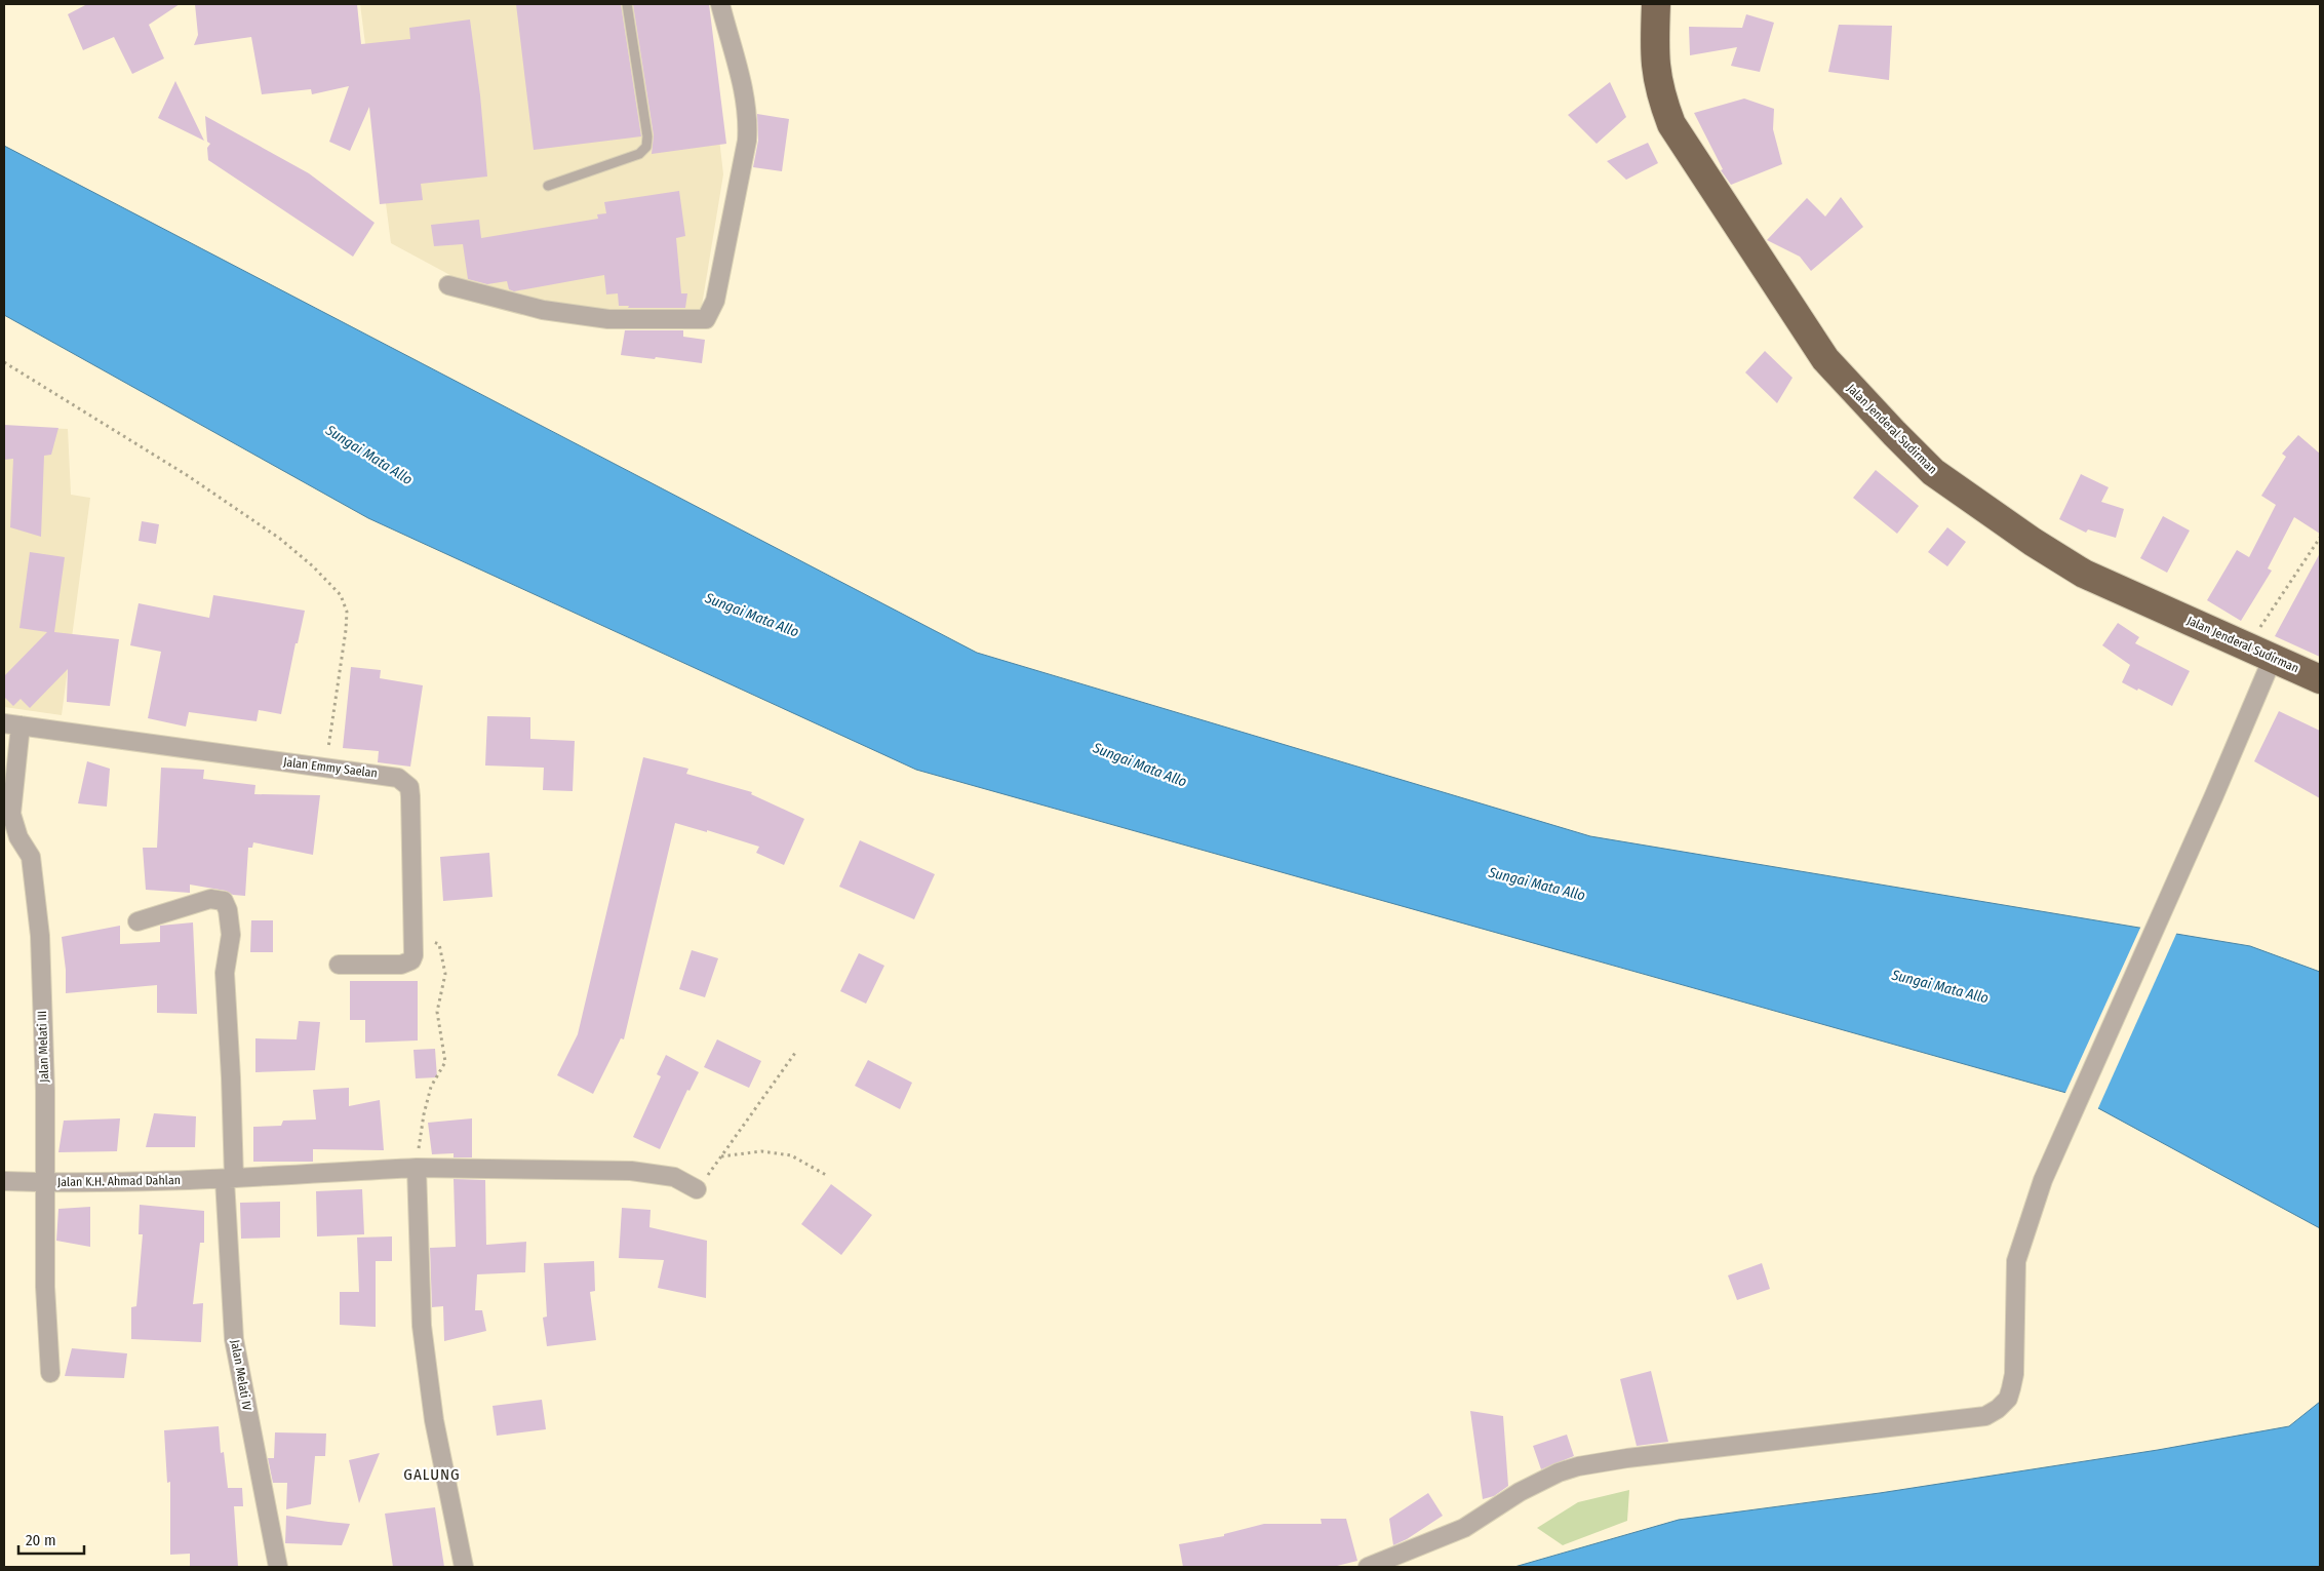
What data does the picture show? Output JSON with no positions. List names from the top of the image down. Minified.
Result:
{"streets":{"highway":["Jalan Jenderal Sudirman"],"street":["Jalan Emmy Saelan","Jalan Melati III","Jalan K.H. Ahmad Dahlan","Jalan Melati IV"]},"crossings":[["Jalan Emmy Saelan","Jalan Melati III"],["Jalan Melati III","Jalan K.H. Ahmad Dahlan"],["Jalan K.H. Ahmad Dahlan","Jalan Melati IV"]],"districts":["GALUNG"],"water":["Sungai Mata Allo"],"scale_bar":"20 m"}
